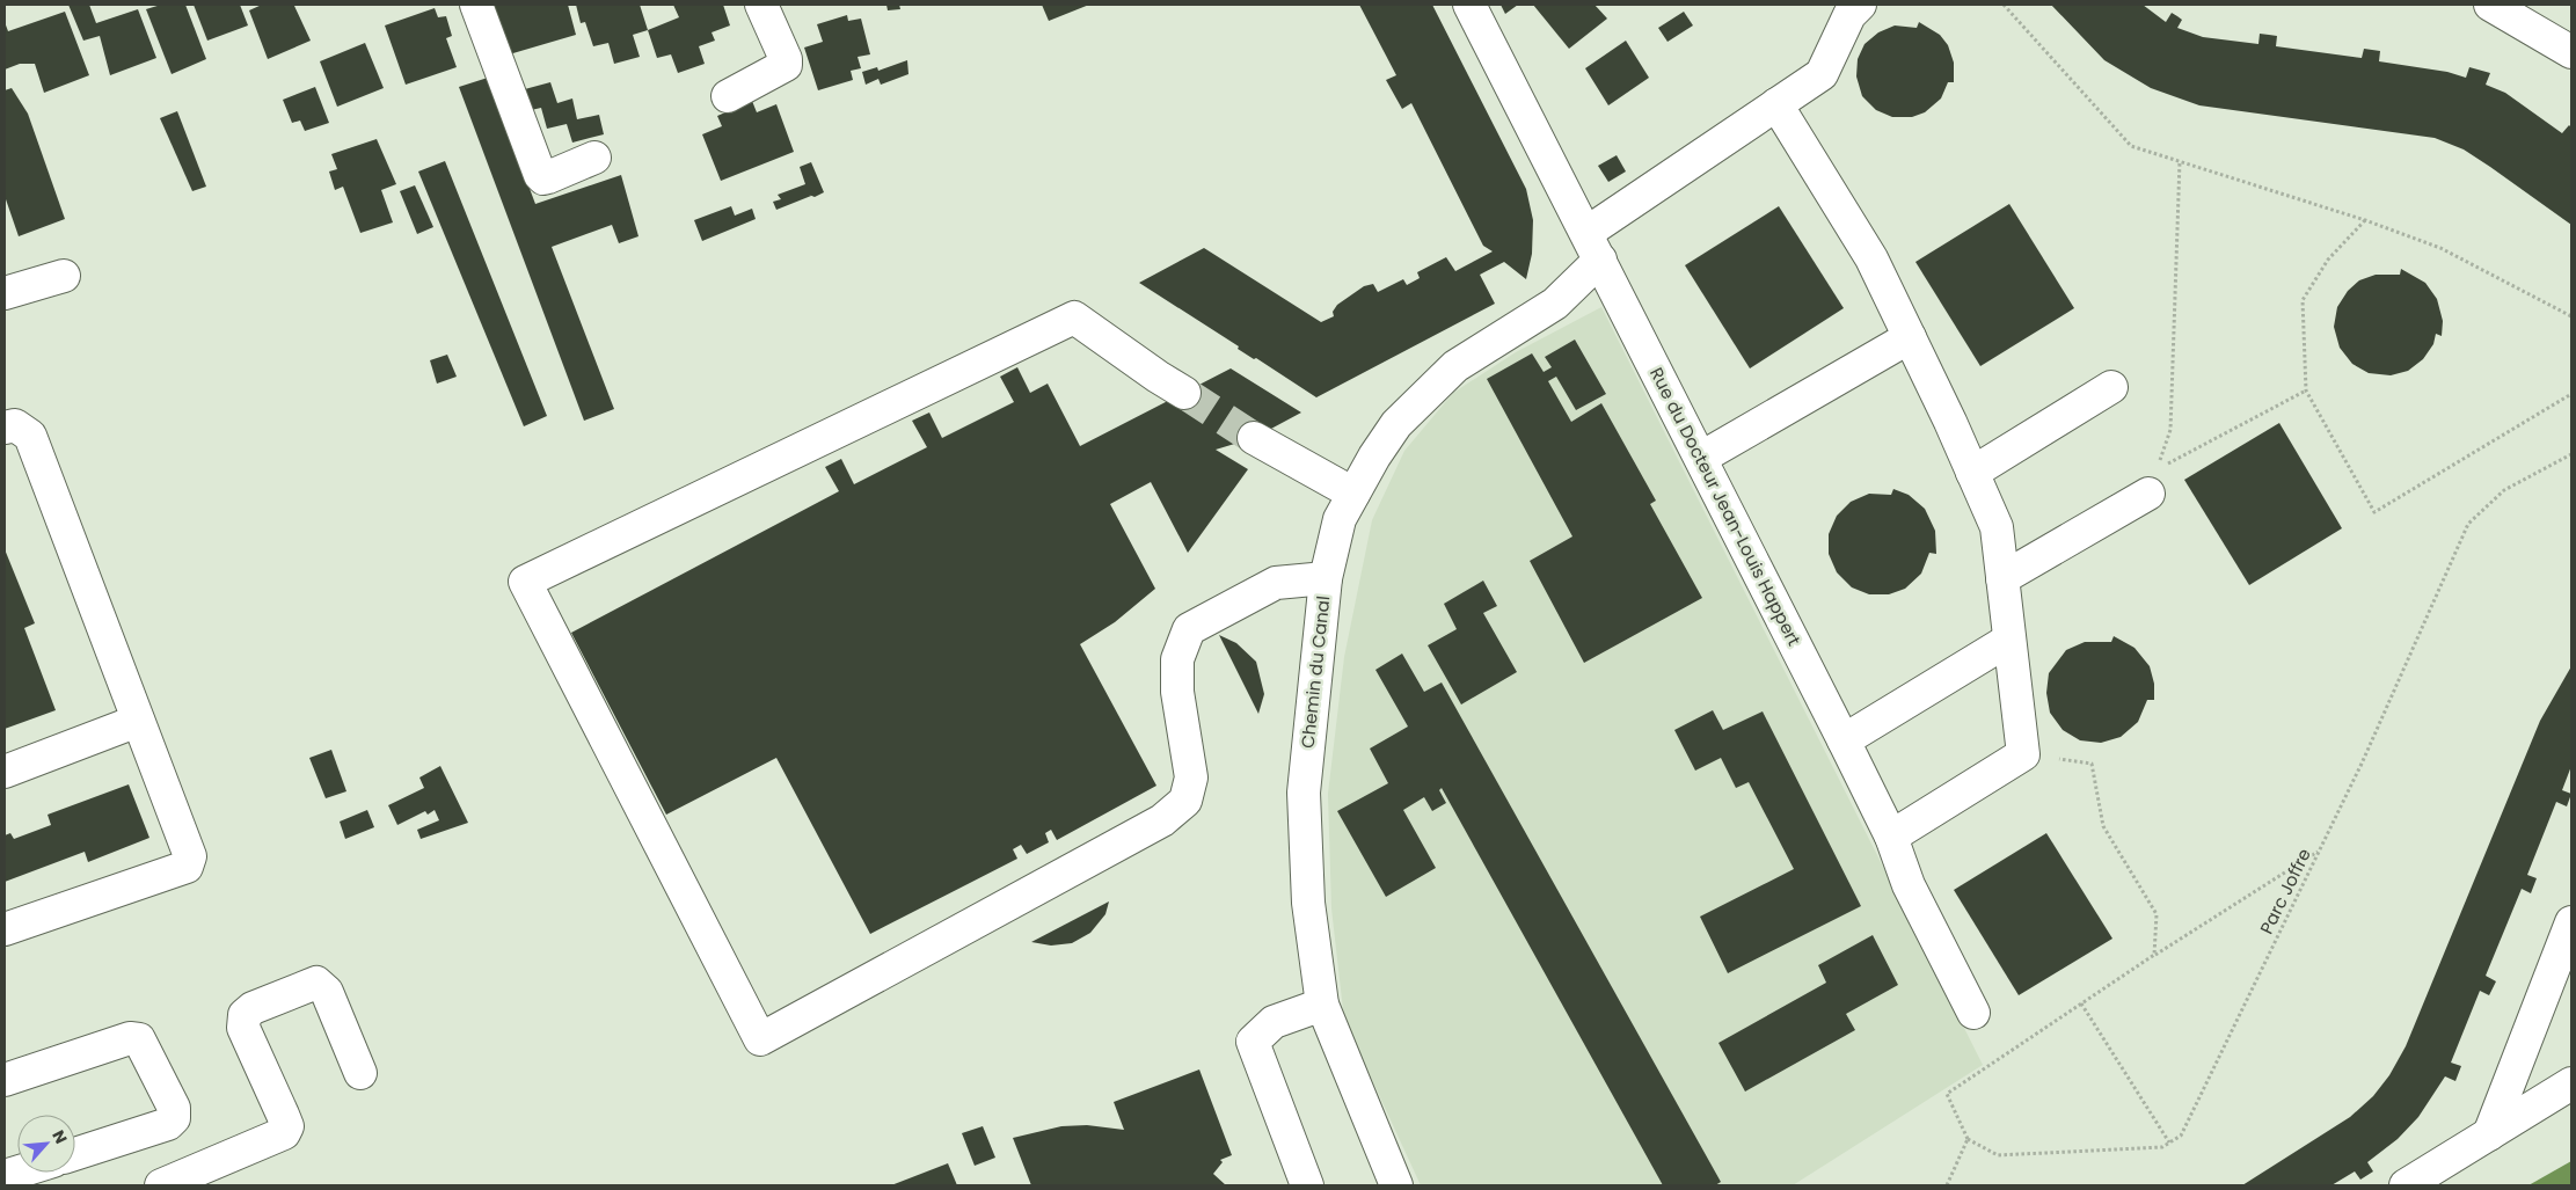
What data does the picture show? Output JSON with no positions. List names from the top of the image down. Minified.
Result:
{"streets":{"street":["Rue du Docteur Jean-Louis Happert","Chemin du Canal"],"path":["Parc Joffre"]},"crossings":[["Rue du Docteur Jean-Louis Happert","Chemin du Canal"]],"north":"top right"}
